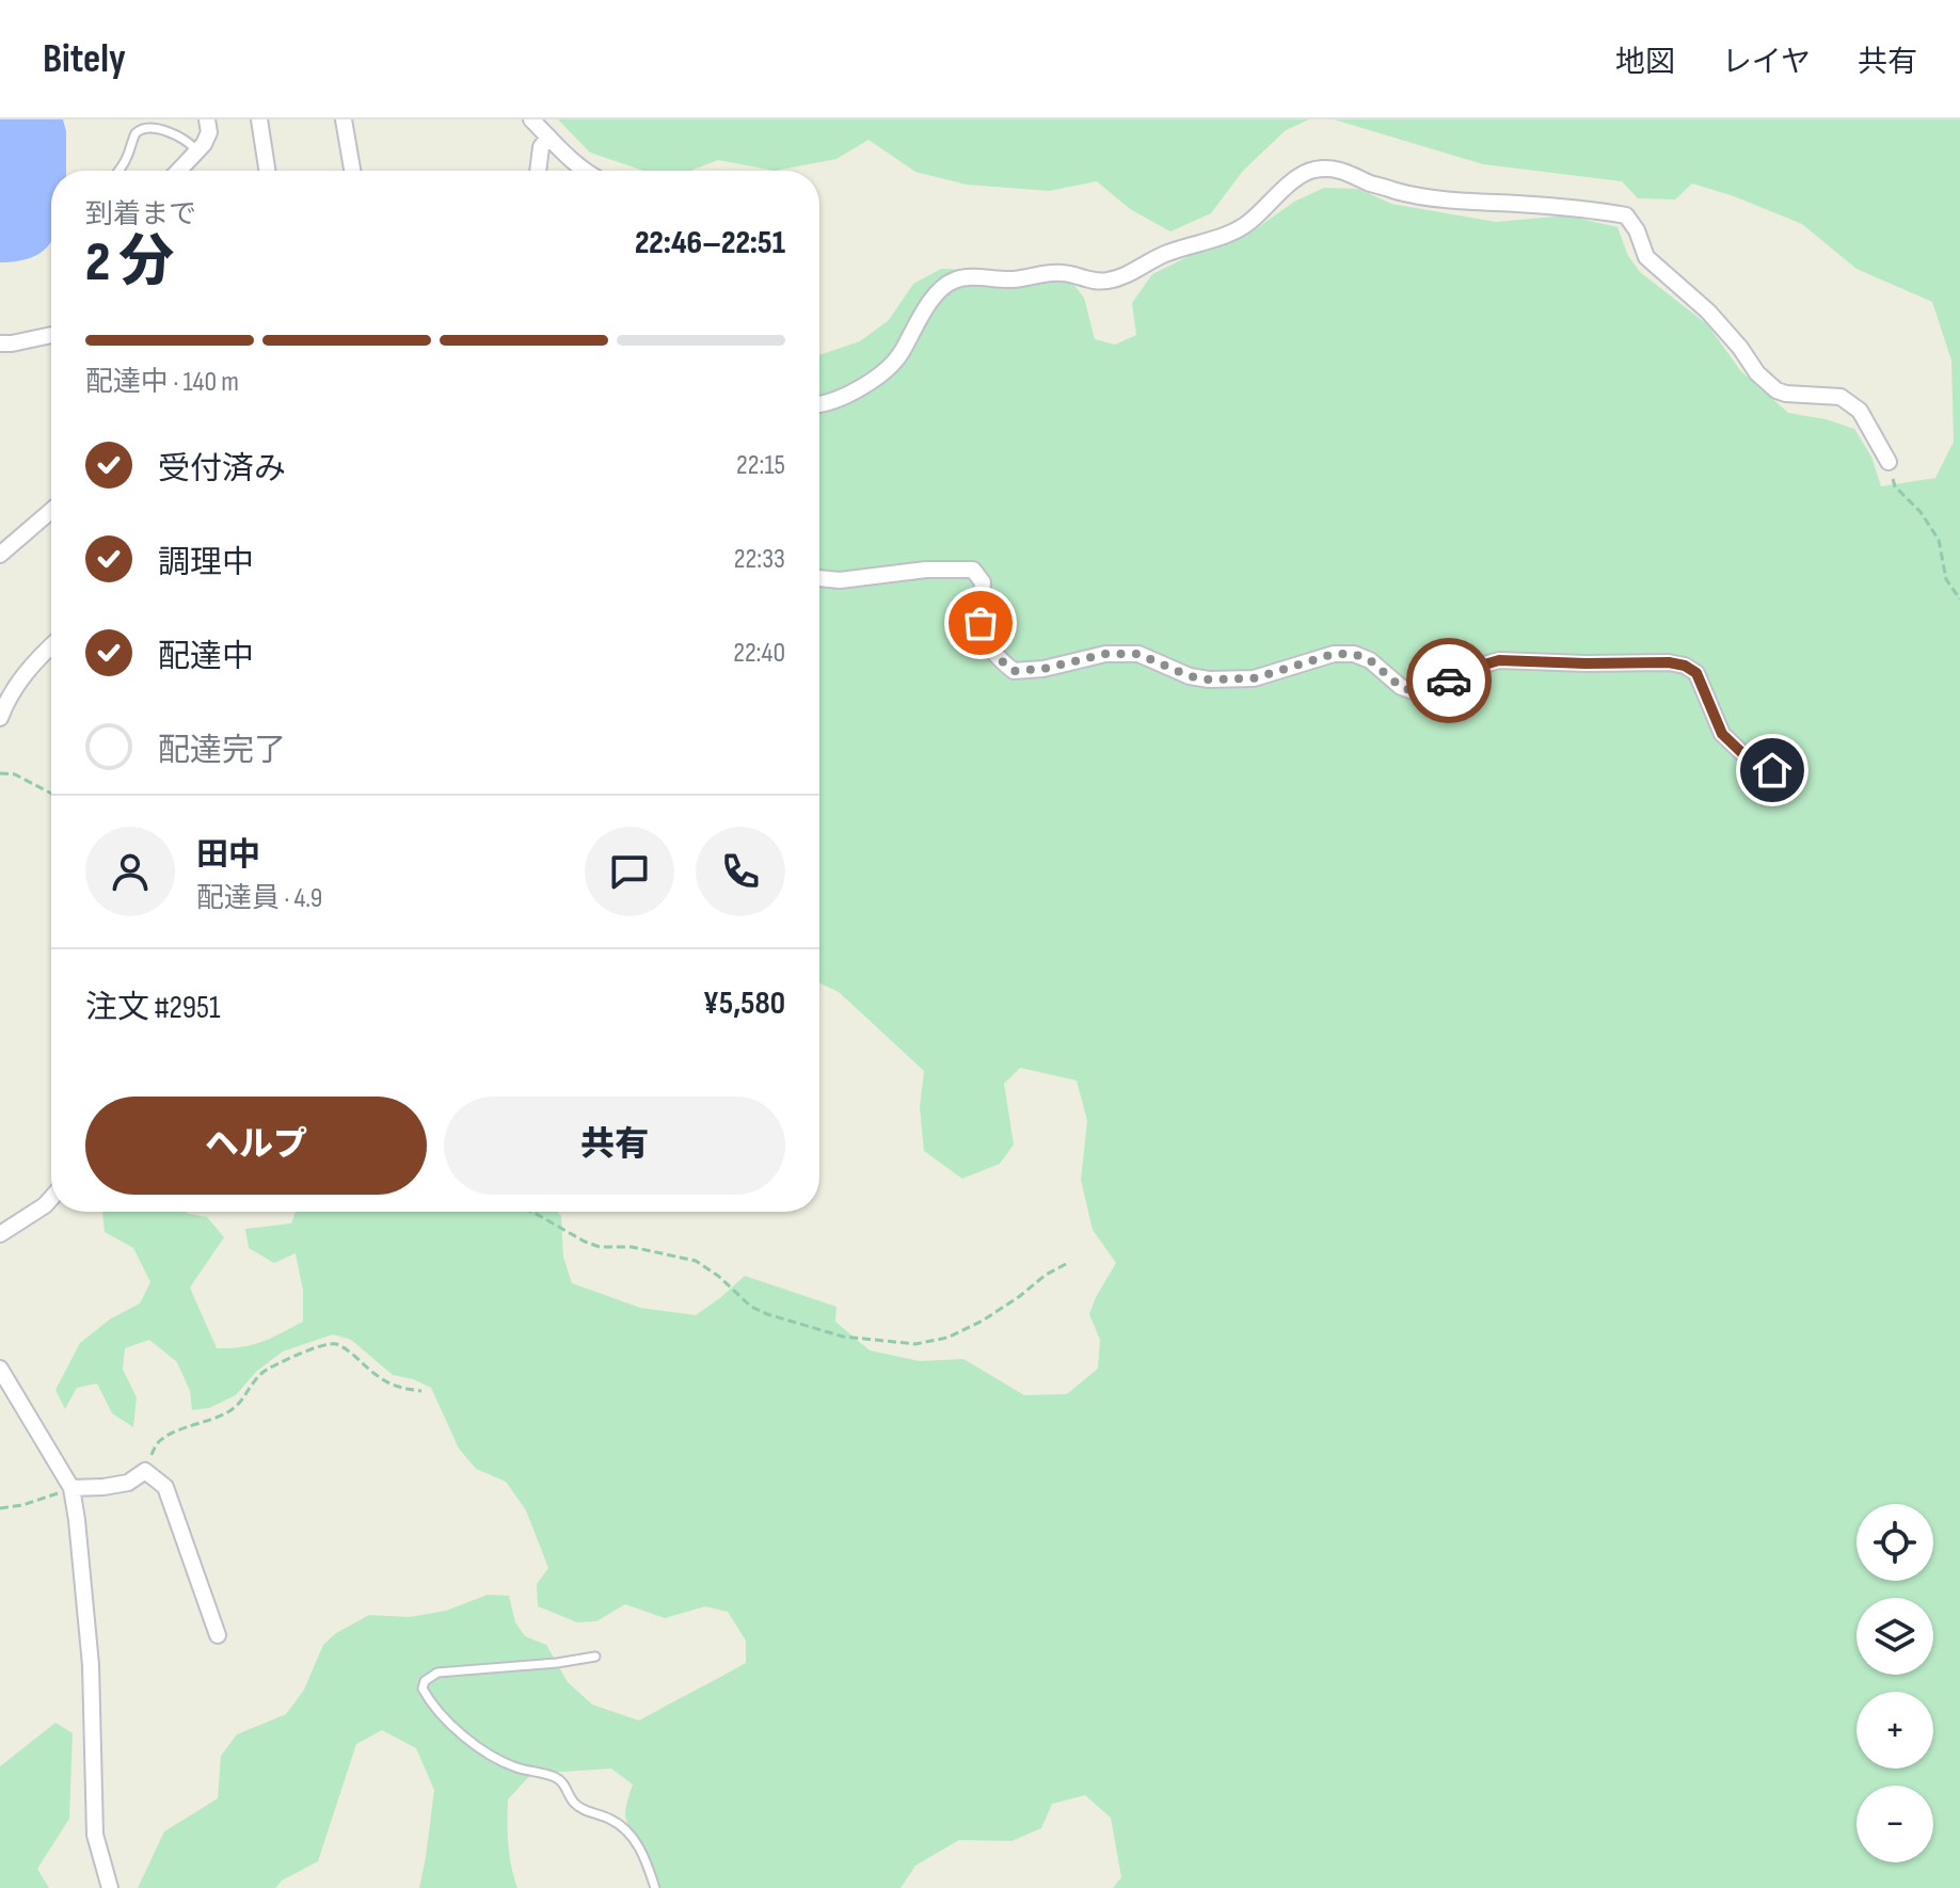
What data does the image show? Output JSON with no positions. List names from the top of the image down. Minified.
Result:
{"page":{"header":"Bitely","nav":["地図","レイヤ","共有"],"heading":["2 分","到着まで","22:46–22:51"],"panel":["田中","配達員 · 4.9","注文 #2951","¥5,580"],"bar":"配達中 · 140 m","list":[["受付済み","22:15"],["調理中","22:33"],["配達中","22:40"],"配達完了"],"buttons":["ヘルプ","共有"],"map_buttons":["+","−"]}}
